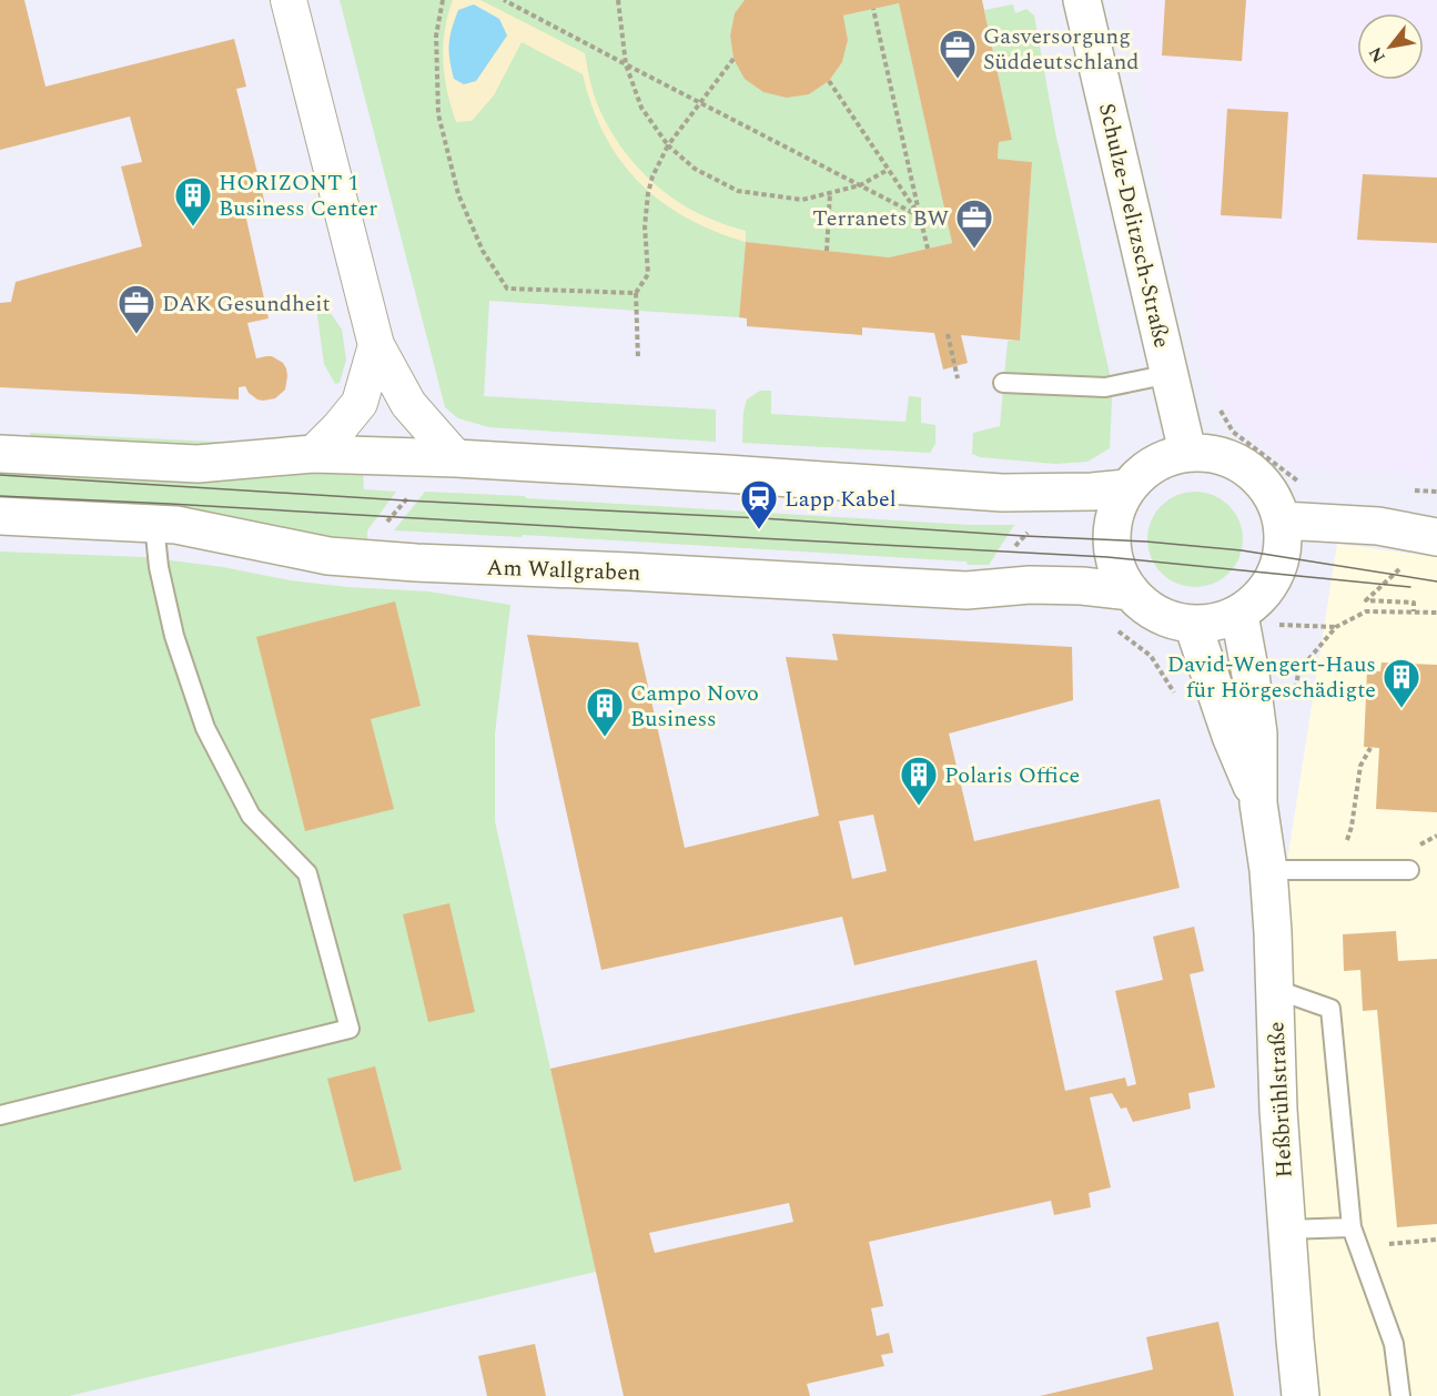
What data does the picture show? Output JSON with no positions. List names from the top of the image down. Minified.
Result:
{"streets":{"street":["Schulze-Delitzsch-Straße","Am Wallgraben","Heßbrühlstraße"]},"crossings":[["Schulze-Delitzsch-Straße","Am Wallgraben"],["Schulze-Delitzsch-Straße","Heßbrühlstraße"],["Am Wallgraben","Heßbrühlstraße"]],"places":{"office":["Gasversorgung Süddeutschland","Terranets BW","DAK Gesundheit"],"building":["HORIZONT 1 Business Center","David-Wengert-Haus für Hörgeschädigte","Campo Novo Business","Polaris Office"],"station":["Lapp Kabel"]},"north":"bottom left"}
